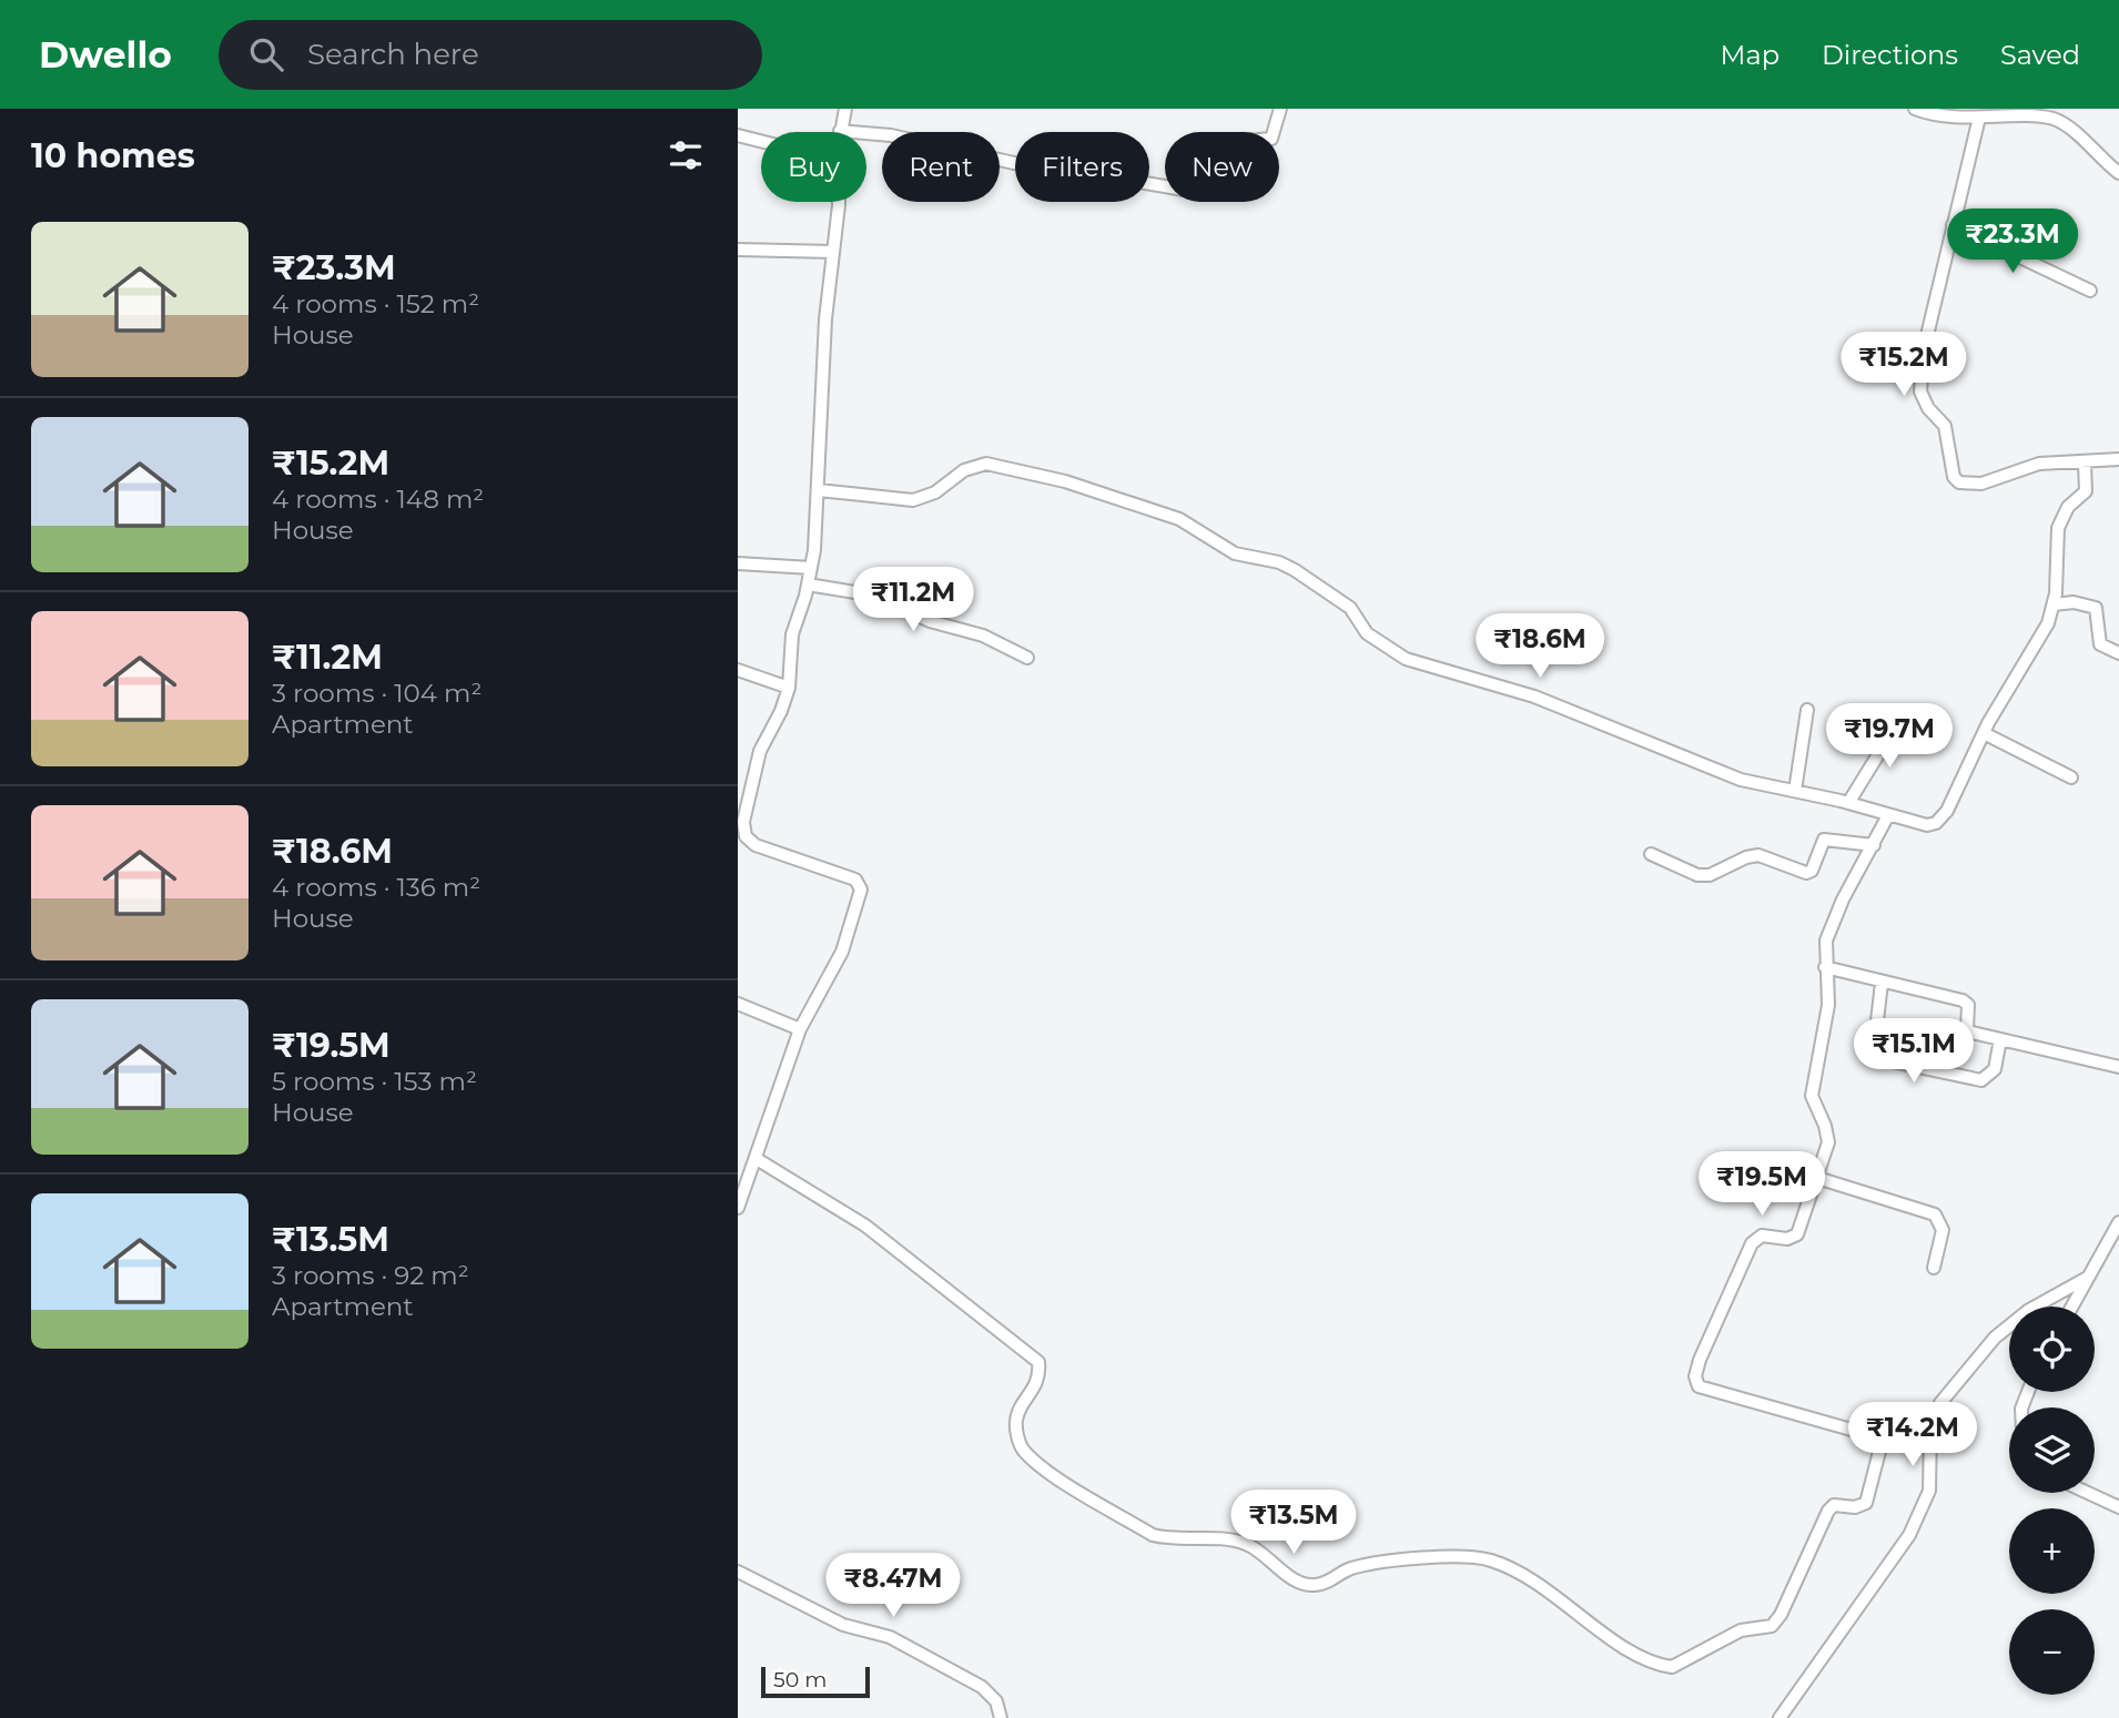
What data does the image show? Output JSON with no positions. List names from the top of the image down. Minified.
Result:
{"scale_bar":"50 m","page":{"header":"Dwello","search":"Search here","nav":["Map","Directions","Saved"],"heading":"10 homes","chip":["Buy","Rent","Filters","New"],"list":[{"name":"₹23.3M","note":"4 rooms · 152 m² · House"},{"name":"₹15.2M","note":"4 rooms · 148 m² · House"},{"name":"₹11.2M","note":"3 rooms · 104 m² · Apartment"},{"name":"₹18.6M","note":"4 rooms · 136 m² · House"},{"name":"₹19.5M","note":"5 rooms · 153 m² · House"},{"name":"₹13.5M","note":"3 rooms · 92 m² · Apartment"}],"price":["₹23.3M","₹15.2M","₹11.2M","₹18.6M","₹19.7M","₹15.1M","₹19.5M","₹14.2M","₹13.5M","₹8.47M"],"map_buttons":["+","−"],"scale":"50 m"}}
